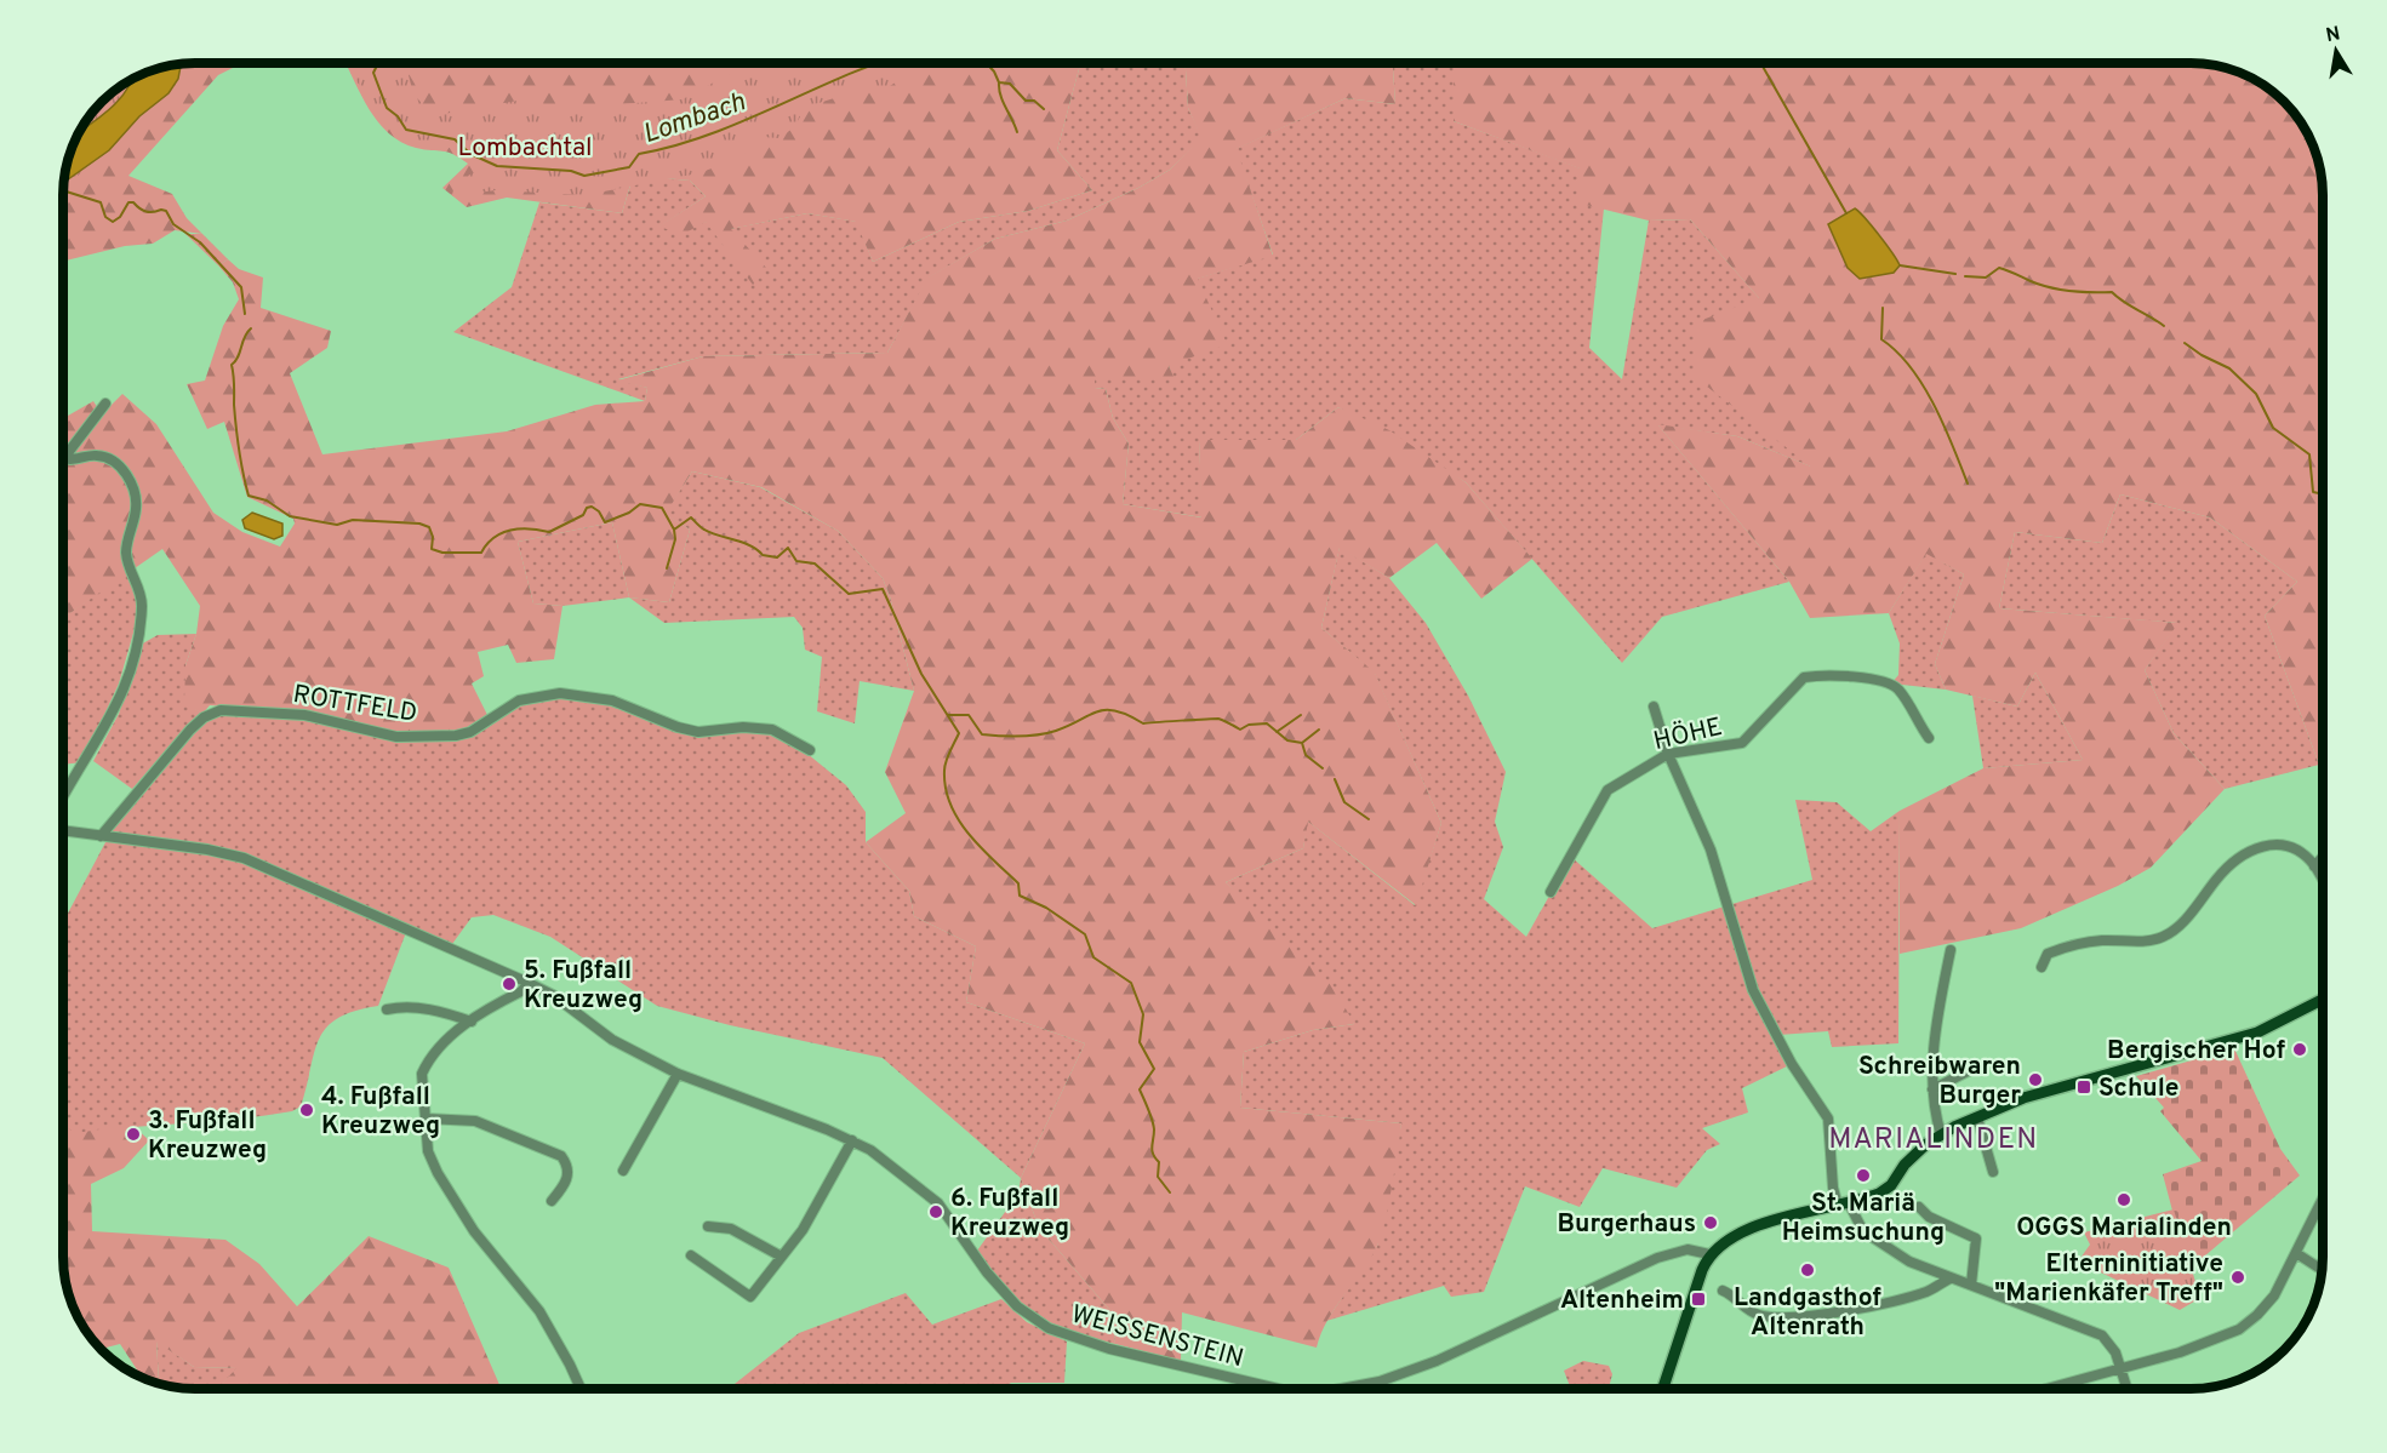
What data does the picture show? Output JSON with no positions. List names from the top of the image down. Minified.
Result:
{"streets":{"street":["ROTTFELD","HÖHE","WEISSENSTEIN"]},"crossings":[["ROTTFELD","WEISSENSTEIN"]],"districts":["MARIALINDEN"],"water":["Lombach"],"parks":["Lombachtal"],"places":{"other":["5. Fußfall Kreuzweg","Bergischer Hof","Schreibwaren Burger","4. Fußfall Kreuzweg","3. Fußfall Kreuzweg","St. Mariä Heimsuchung","OGGS Marialinden","6. Fußfall Kreuzweg","Burgerhaus","Landgasthof Altenrath","Elterninitiative \"Marienkäfer Treff\""],"transit":["Schule","Altenheim"]},"north":"top"}
